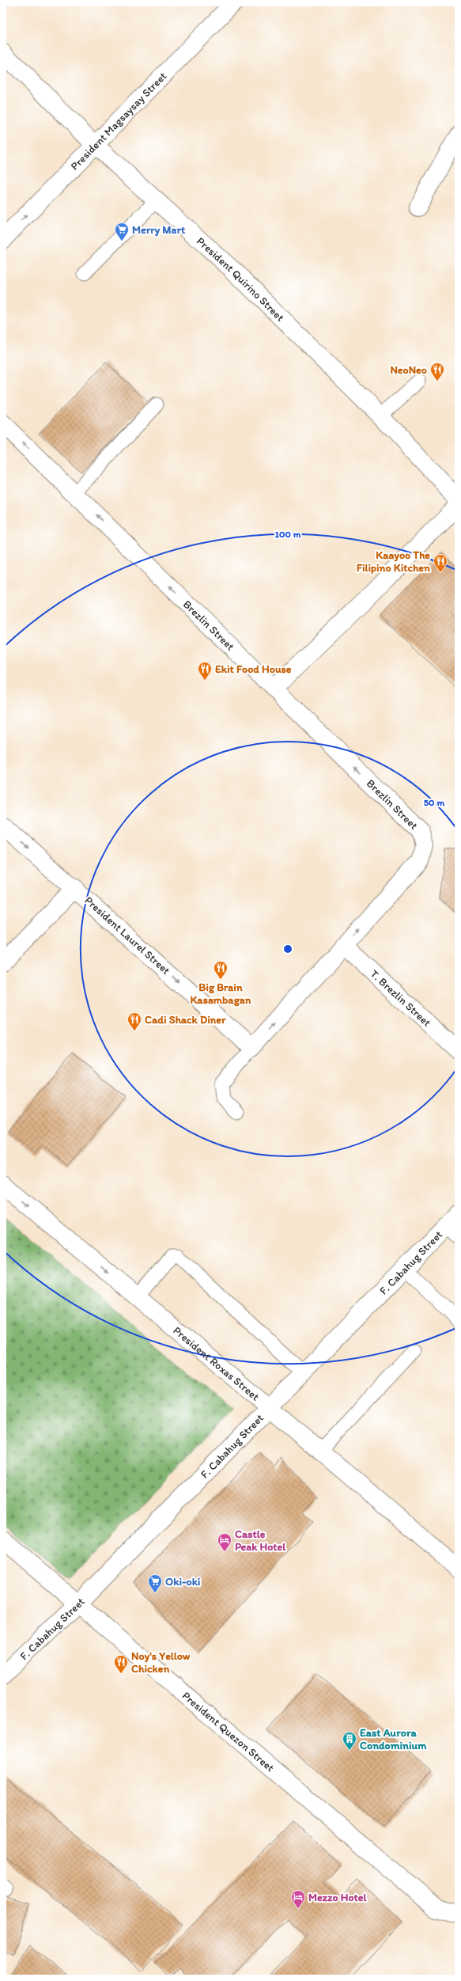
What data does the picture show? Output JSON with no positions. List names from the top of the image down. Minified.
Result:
{"streets":{"street":["President Magsaysay Street","President Quirino Street","Brezlin Street","President Laurel Street","T. Brezlin Street","F. Cabahug Street","President Roxas Street","President Quezon Street"]},"crossings":[["President Magsaysay Street","President Quirino Street"],["Brezlin Street","T. Brezlin Street"],["F. Cabahug Street","President Roxas Street"],["F. Cabahug Street","President Quezon Street"]],"one_way":["President Magsaysay Street","Brezlin Street","President Laurel Street"],"places":{"supermarket":["Merry Mart","Oki-oki"],"restaurant":["NeoNeo","Kaayoo The Filipino Kitchen","Ekit Food House","Big Brain Kasambagan","Cadi Shack Diner","Noy's Yellow Chicken"],"hotel":["Castle Peak Hotel","Mezzo Hotel"],"building":["East Aurora Condominium"]},"rings":["100 m","50 m"]}
